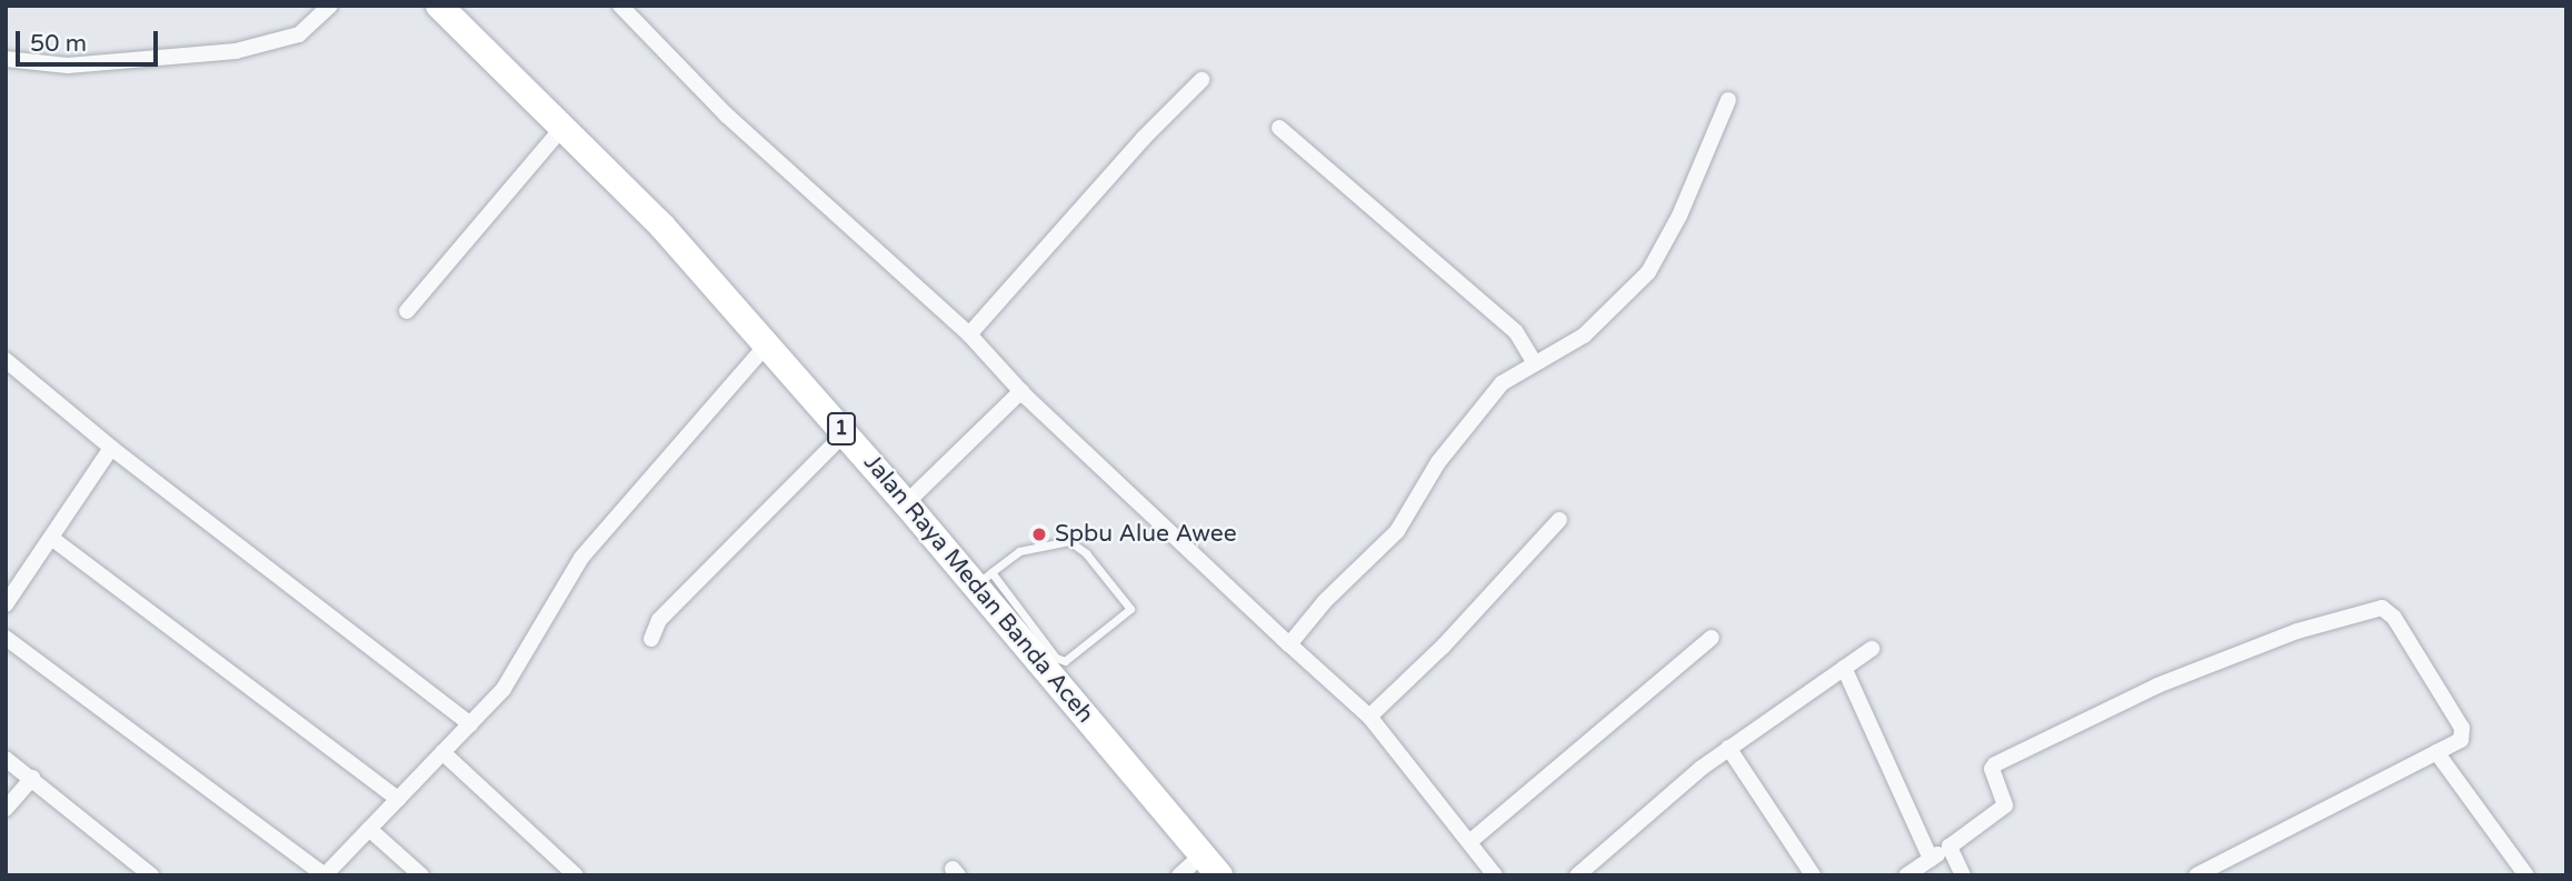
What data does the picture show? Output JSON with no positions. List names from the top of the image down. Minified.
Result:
{"streets":{"highway":["1","Jalan Raya Medan Banda Aceh"]},"places":["Spbu Alue Awee"],"scale_bar":"50 m"}
